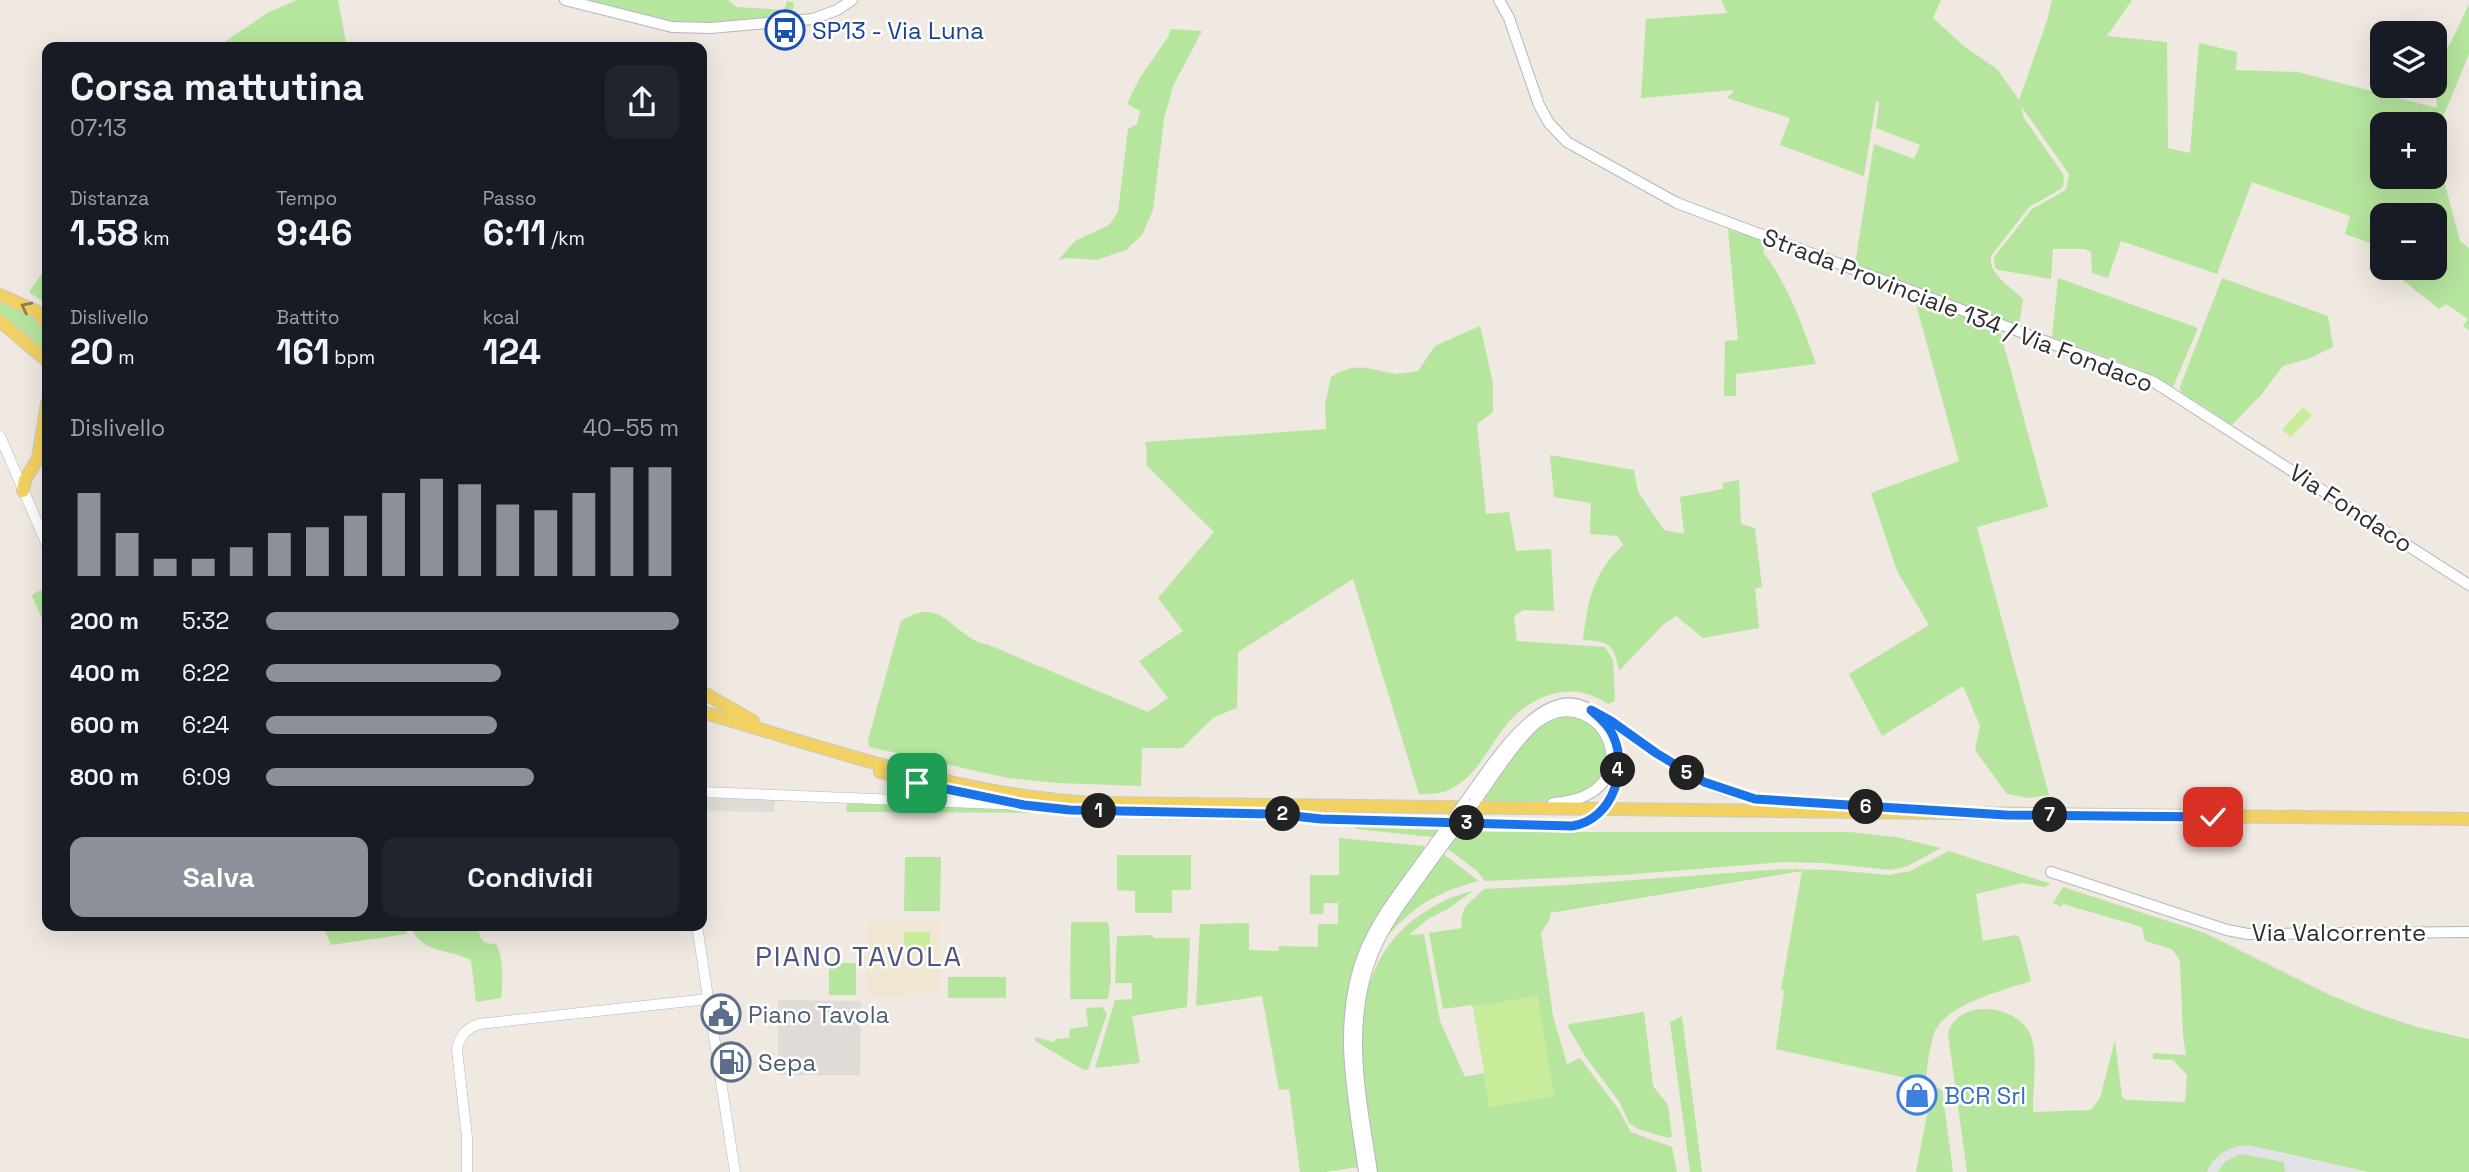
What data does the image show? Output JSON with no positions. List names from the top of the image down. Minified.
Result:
{"streets":{"main road":["Strada Provinciale 134 / Via Fondaco","Via Fondaco","Via Valcorrente"]},"crossings":[["Strada Provinciale 134 / Via Fondaco","Via Fondaco"]],"districts":["PIANO TAVOLA"],"places":{"bus stop":["SP13 - Via Luna"],"public building":["Piano Tavola"],"fuel station":["Sepa"],"shop":["BCR Srl"]},"page":{"map_buttons":["+","−"],"heading":["Corsa mattutina","07:13"],"stats":[["Distanza","1.58 km"],["Tempo","9:46"],["Passo","6:11 /km"],["Dislivello","20 m"],["Battito","161 bpm"],["kcal","124"]],"chart":["Dislivello","40–55 m"],"list":[{"name":"200 m","note":"5:32"},{"name":"400 m","note":"6:22"},{"name":"600 m","note":"6:24"},{"name":"800 m","note":"6:09"}],"pins":["4","5","6","1","2","7","3"],"buttons":["Salva","Condividi"]}}
